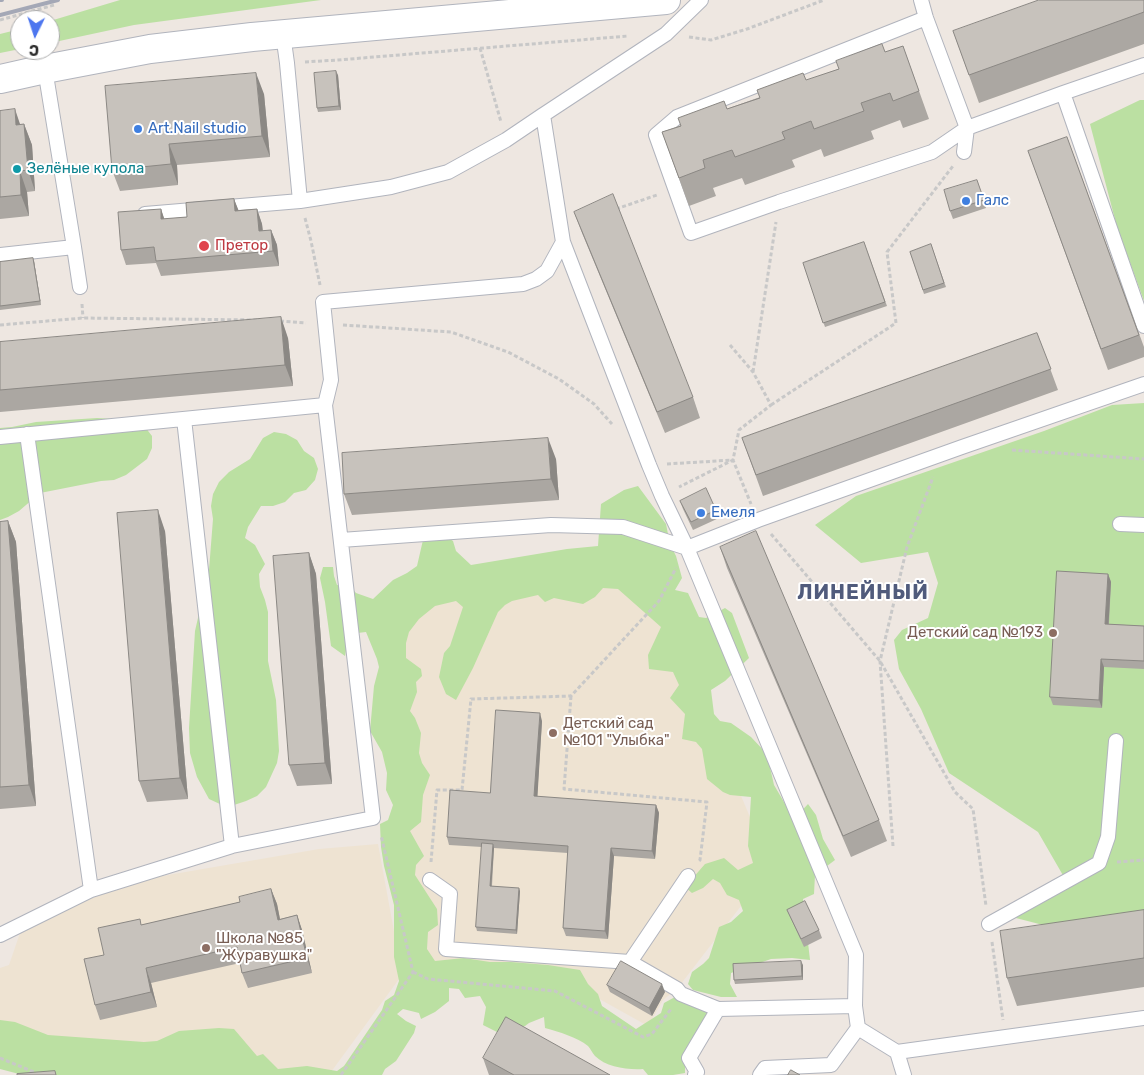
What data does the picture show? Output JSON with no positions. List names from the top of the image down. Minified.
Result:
{"districts":["ЛИНЕЙНЫЙ"],"places":["Art.Nail studio","Зелёные купола","Галс","Претор","Емеля","Детский сад №193","Детский сад №101 \"Улыбка\"","Школа №85 \"Журавушка\""],"north":"bottom"}
